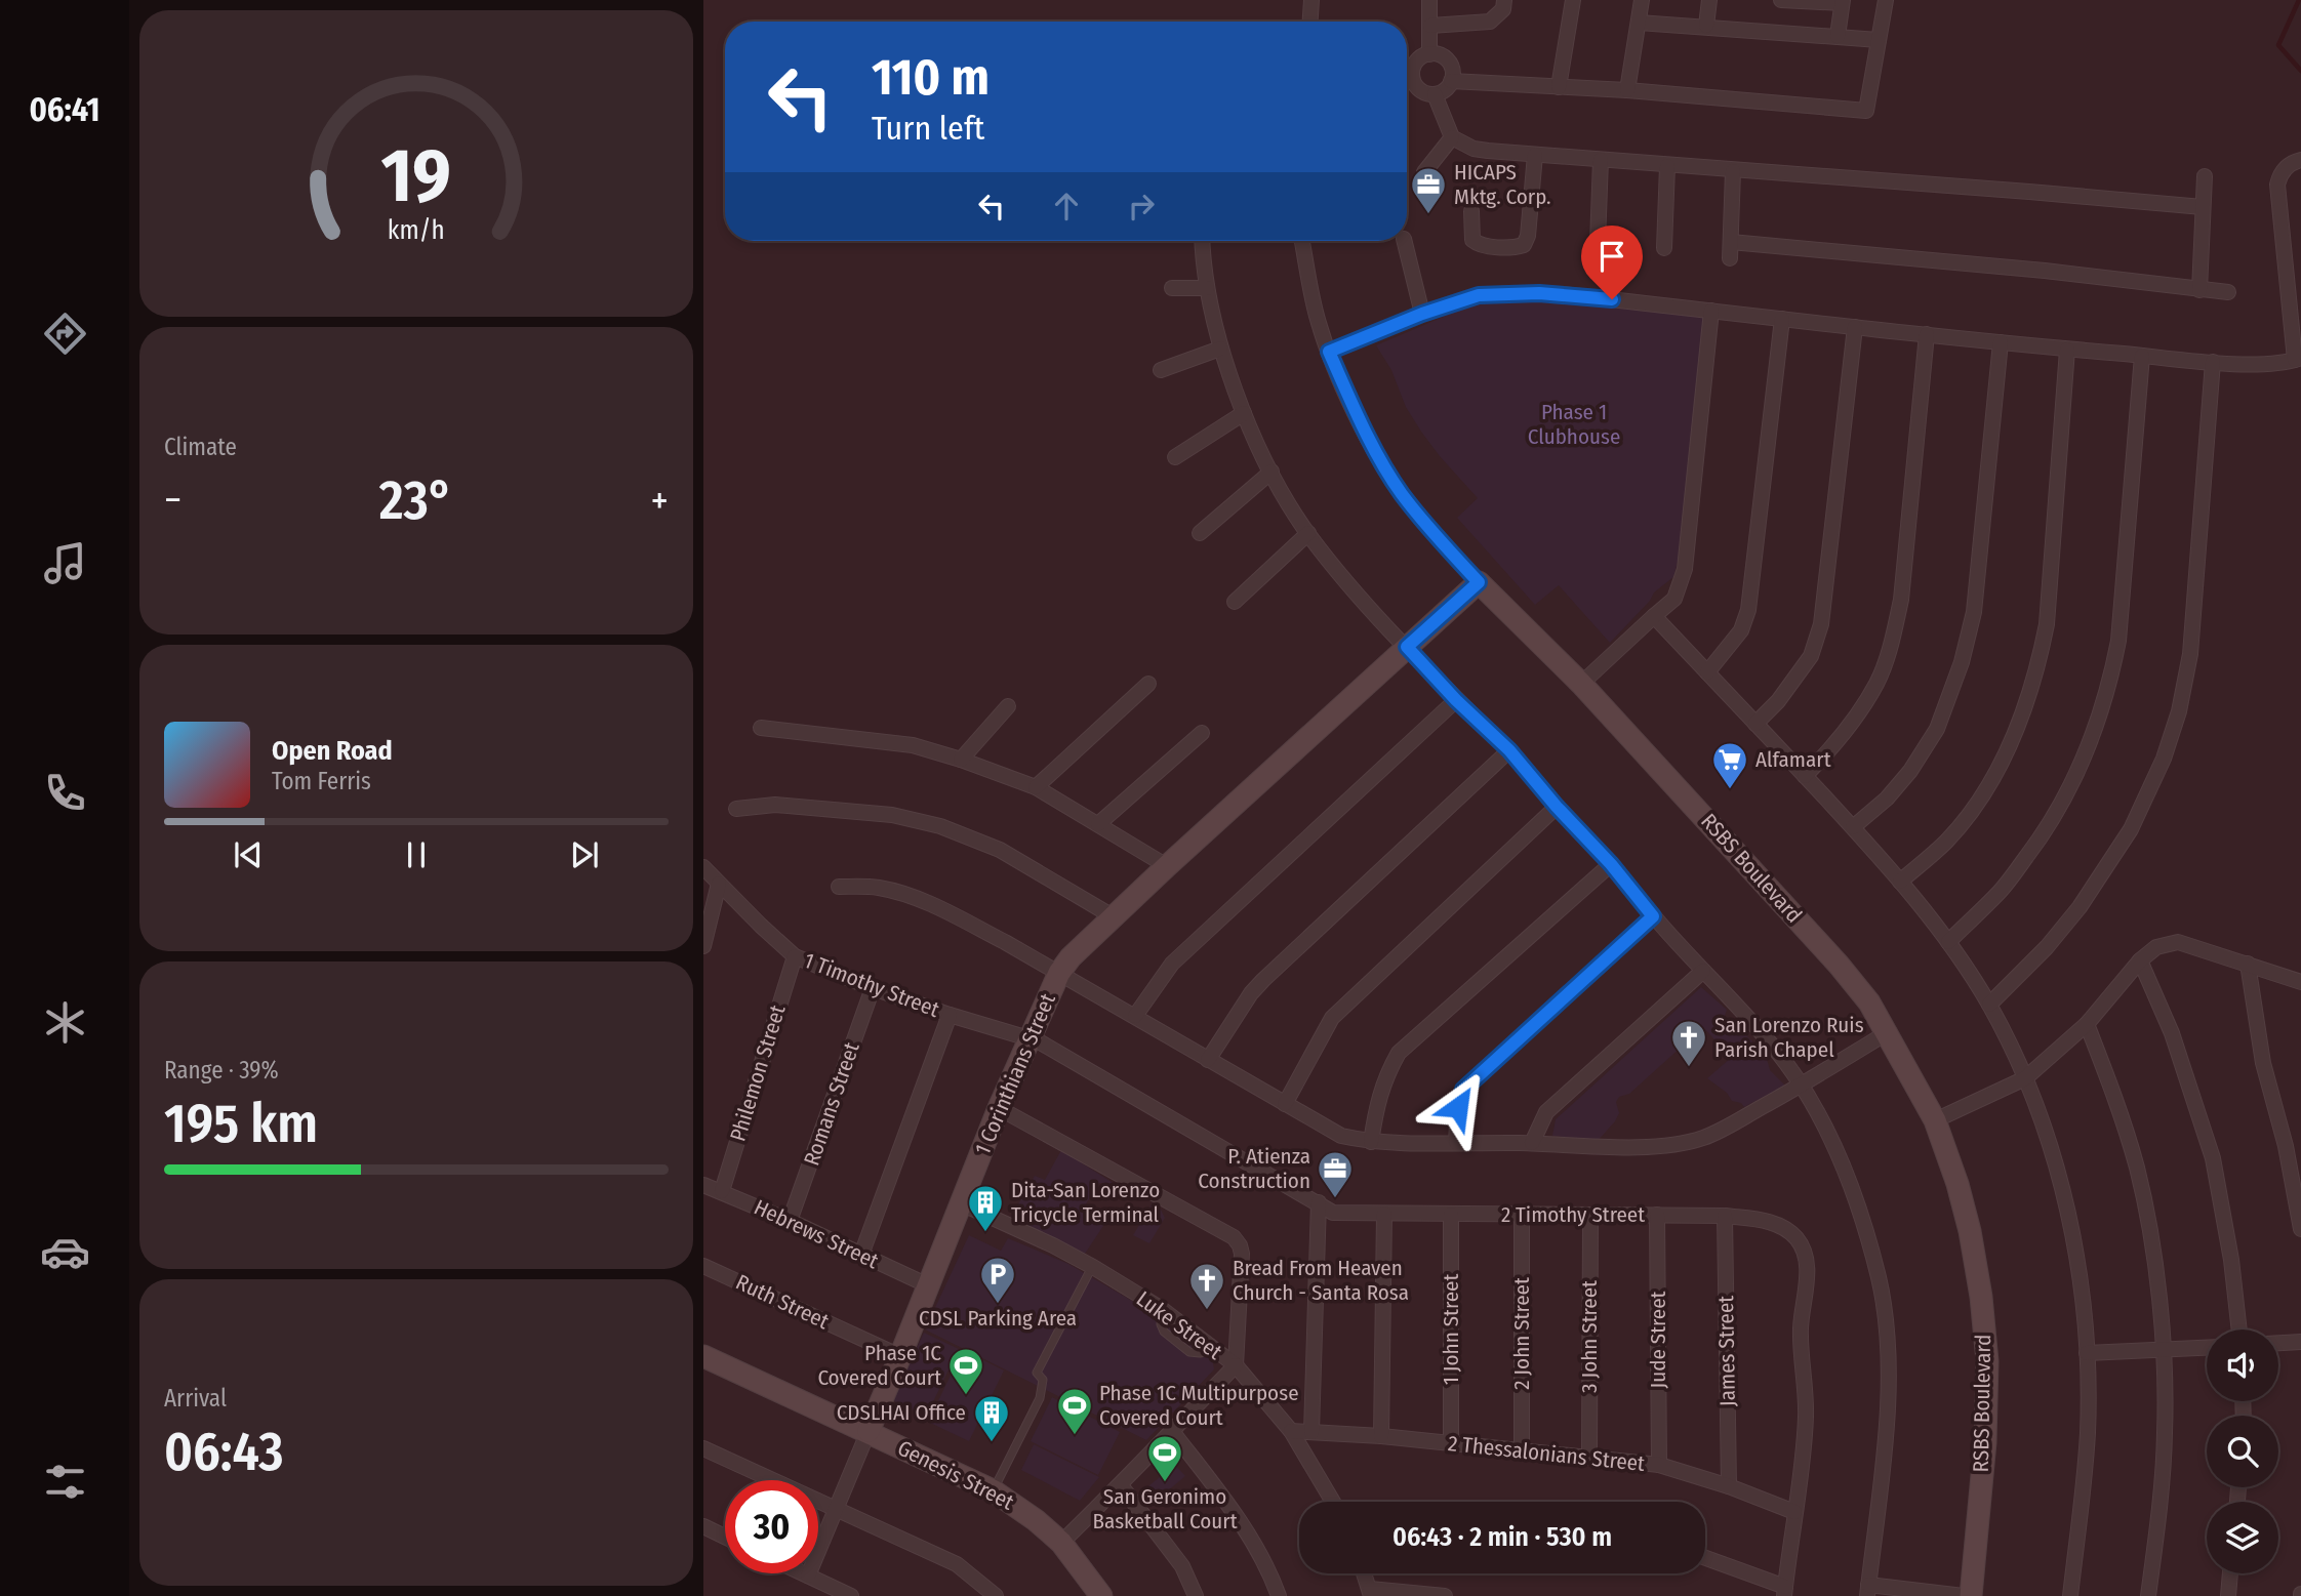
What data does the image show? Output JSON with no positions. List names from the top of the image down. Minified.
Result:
{"streets":{"street":["RSBS Boulevard","1 Timothy Street","Philemon Street","1 Corinthians Street","Romans Street","2 Timothy Street","Hebrews Street","Ruth Street","Luke Street","1 John Street","2 John Street","3 John Street","Jude Street","James Street","2 Thessalonians Street","Genesis Street"]},"crossings":[["RSBS Boulevard","1 Corinthians Street"],["1 Timothy Street","Philemon Street"],["1 Timothy Street","1 Corinthians Street"],["1 Timothy Street","Romans Street"],["1 Timothy Street","2 Timothy Street"],["Philemon Street","Hebrews Street"],["1 Corinthians Street","2 Timothy Street"],["1 Corinthians Street","Hebrews Street"],["1 Corinthians Street","Ruth Street"],["1 Corinthians Street","Luke Street"],["1 Corinthians Street","Genesis Street"],["Romans Street","Hebrews Street"],["2 Timothy Street","1 John Street"],["2 Timothy Street","2 John Street"],["2 Timothy Street","3 John Street"],["2 Timothy Street","Jude Street"],["2 Timothy Street","James Street"],["2 Timothy Street","2 Thessalonians Street"],["Luke Street","2 Thessalonians Street"],["1 John Street","2 Thessalonians Street"],["2 John Street","2 Thessalonians Street"],["3 John Street","2 Thessalonians Street"],["Jude Street","2 Thessalonians Street"],["James Street","2 Thessalonians Street"]],"parks":["Phase 1 Clubhouse"],"places":{"office":["HICAPS Mktg. Corp.","P. Atienza Construction"],"supermarket":["Alfamart"],"church":["San Lorenzo Ruis Parish Chapel","Bread From Heaven Church - Santa Rosa"],"building":["Dita-San Lorenzo Tricycle Terminal","CDSLHAI Office"],"parking":["CDSL Parking Area"],"sports":["Phase 1C Covered Court","Phase 1C Multipurpose Covered Court","San Geronimo Basketball Court"]},"page":{"tabs":"06:41","turn":["110 m","Turn left"],"tile":["Climate",["Range · 39%","195 km"],["Arrival","06:43"]],"heat":["−","23°","+"],"song":["Open Road","Tom Ferris"],"limit":"30","trip":"06:43 · 2 min · 530 m","gauge":["19","km/h"]}}
